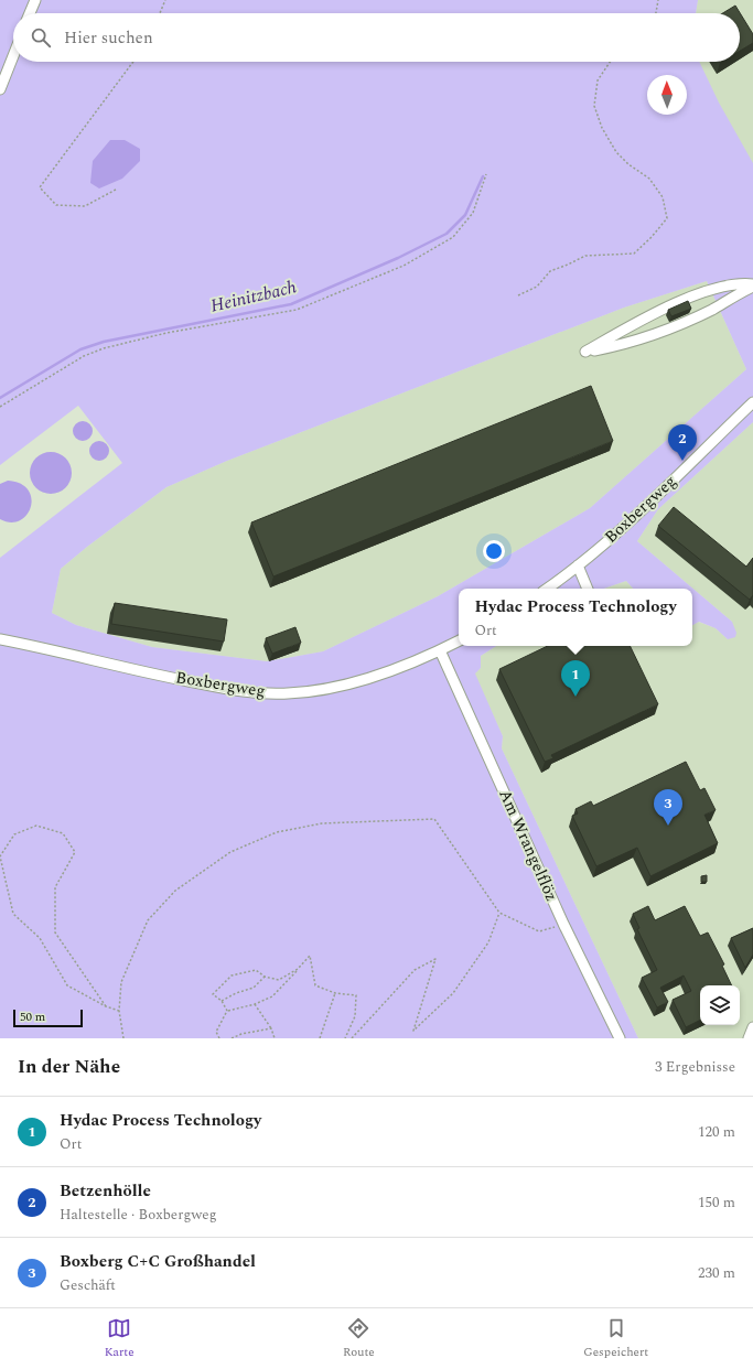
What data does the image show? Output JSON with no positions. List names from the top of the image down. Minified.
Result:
{"streets":{"street":["Boxbergweg","Am Wrangelflöz"]},"crossings":[["Boxbergweg","Am Wrangelflöz"]],"water":["Heinitzbach"],"scale_bar":"50 m","north":"top","page":{"search":"Hier suchen","pins":["2","1","3"],"popup":["Hydac Process Technology","Ort"],"scale":"50 m","heading":["In der Nähe","3 Ergebnisse"],"list":[{"mark":"1","name":"Hydac Process Technology","note":"Ort","value":"120 m"},{"mark":"2","name":"Betzenhölle","note":"Haltestelle · Boxbergweg","value":"150 m"},{"mark":"3","name":"Boxberg C+C Großhandel","note":"Geschäft","value":"230 m"}],"nav":["Karte","Route","Gespeichert"]}}
